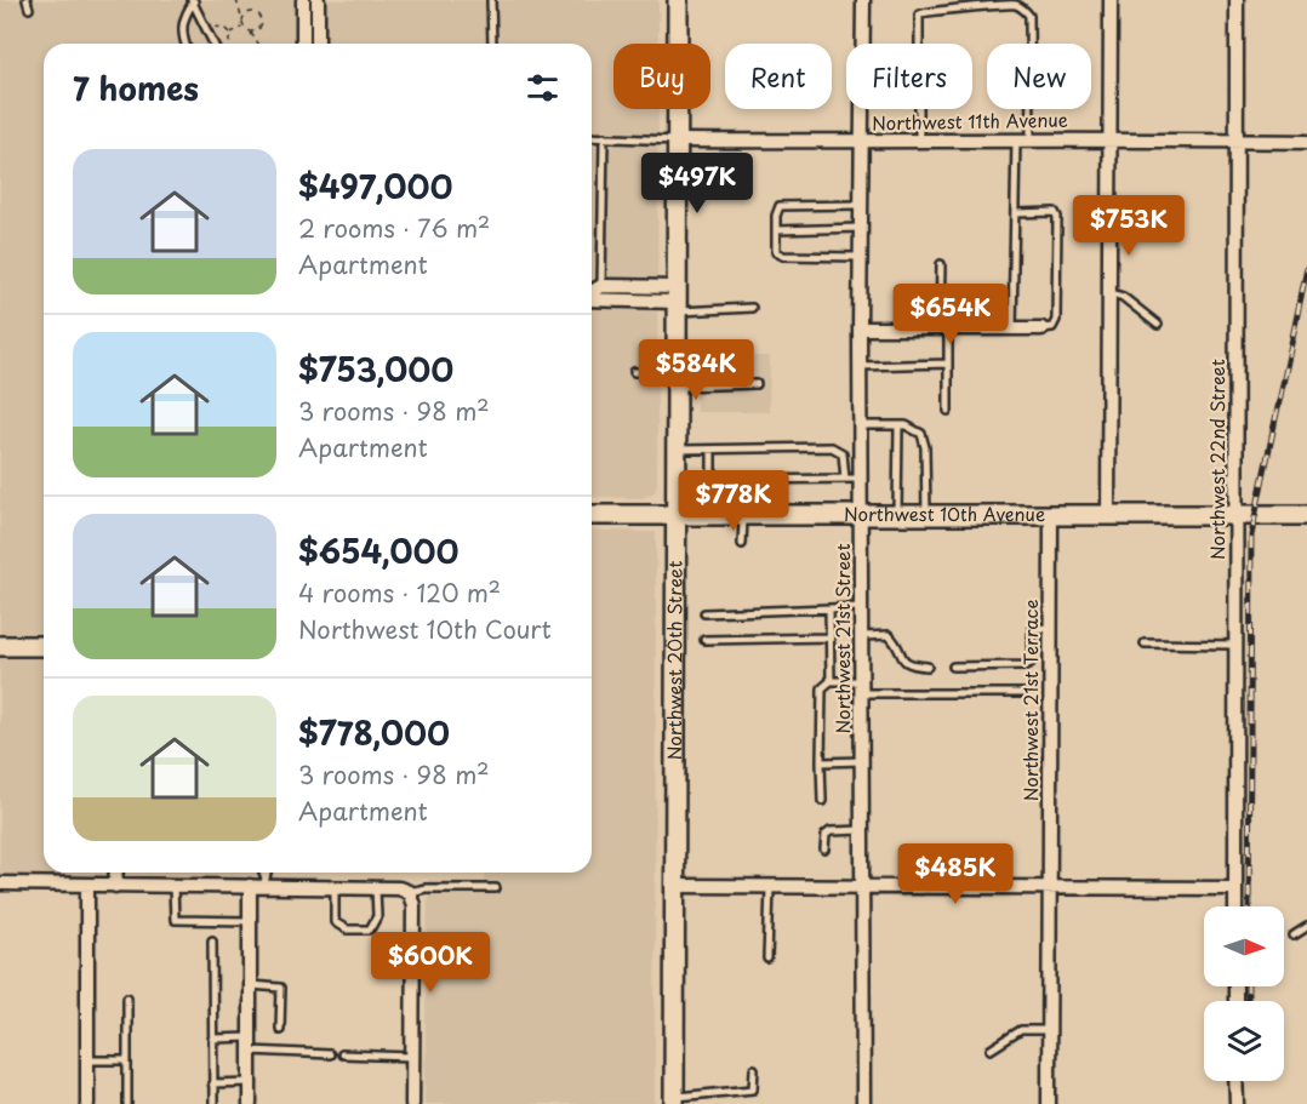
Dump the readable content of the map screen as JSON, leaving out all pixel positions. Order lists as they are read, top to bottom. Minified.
{"streets":{"main road":["Northwest 10th Avenue","Northwest 20th Street"],"street":["Northwest 11th Avenue","Northwest 22nd Street","Northwest 21st Street","Northwest 21st Terrace"]},"crossings":[["Northwest 11th Avenue","Northwest 22nd Street"],["Northwest 11th Avenue","Northwest 21st Street"],["Northwest 11th Avenue","Northwest 20th Street"],["Northwest 22nd Street","Northwest 10th Avenue"],["Northwest 10th Avenue","Northwest 21st Street"],["Northwest 10th Avenue","Northwest 20th Street"],["Northwest 10th Avenue","Northwest 21st Terrace"]],"north":"right","page":{"chip":["Buy","Rent","Filters","New"],"heading":"7 homes","list":[{"name":"$497,000","note":"2 rooms · 76 m² · Apartment"},{"name":"$753,000","note":"3 rooms · 98 m² · Apartment"},{"name":"$654,000","note":"4 rooms · 120 m² · Northwest 10th Court"},{"name":"$778,000","note":"3 rooms · 98 m² · Apartment"}],"price":["$497K","$753K","$654K","$584K","$778K","$485K","$600K"]}}
